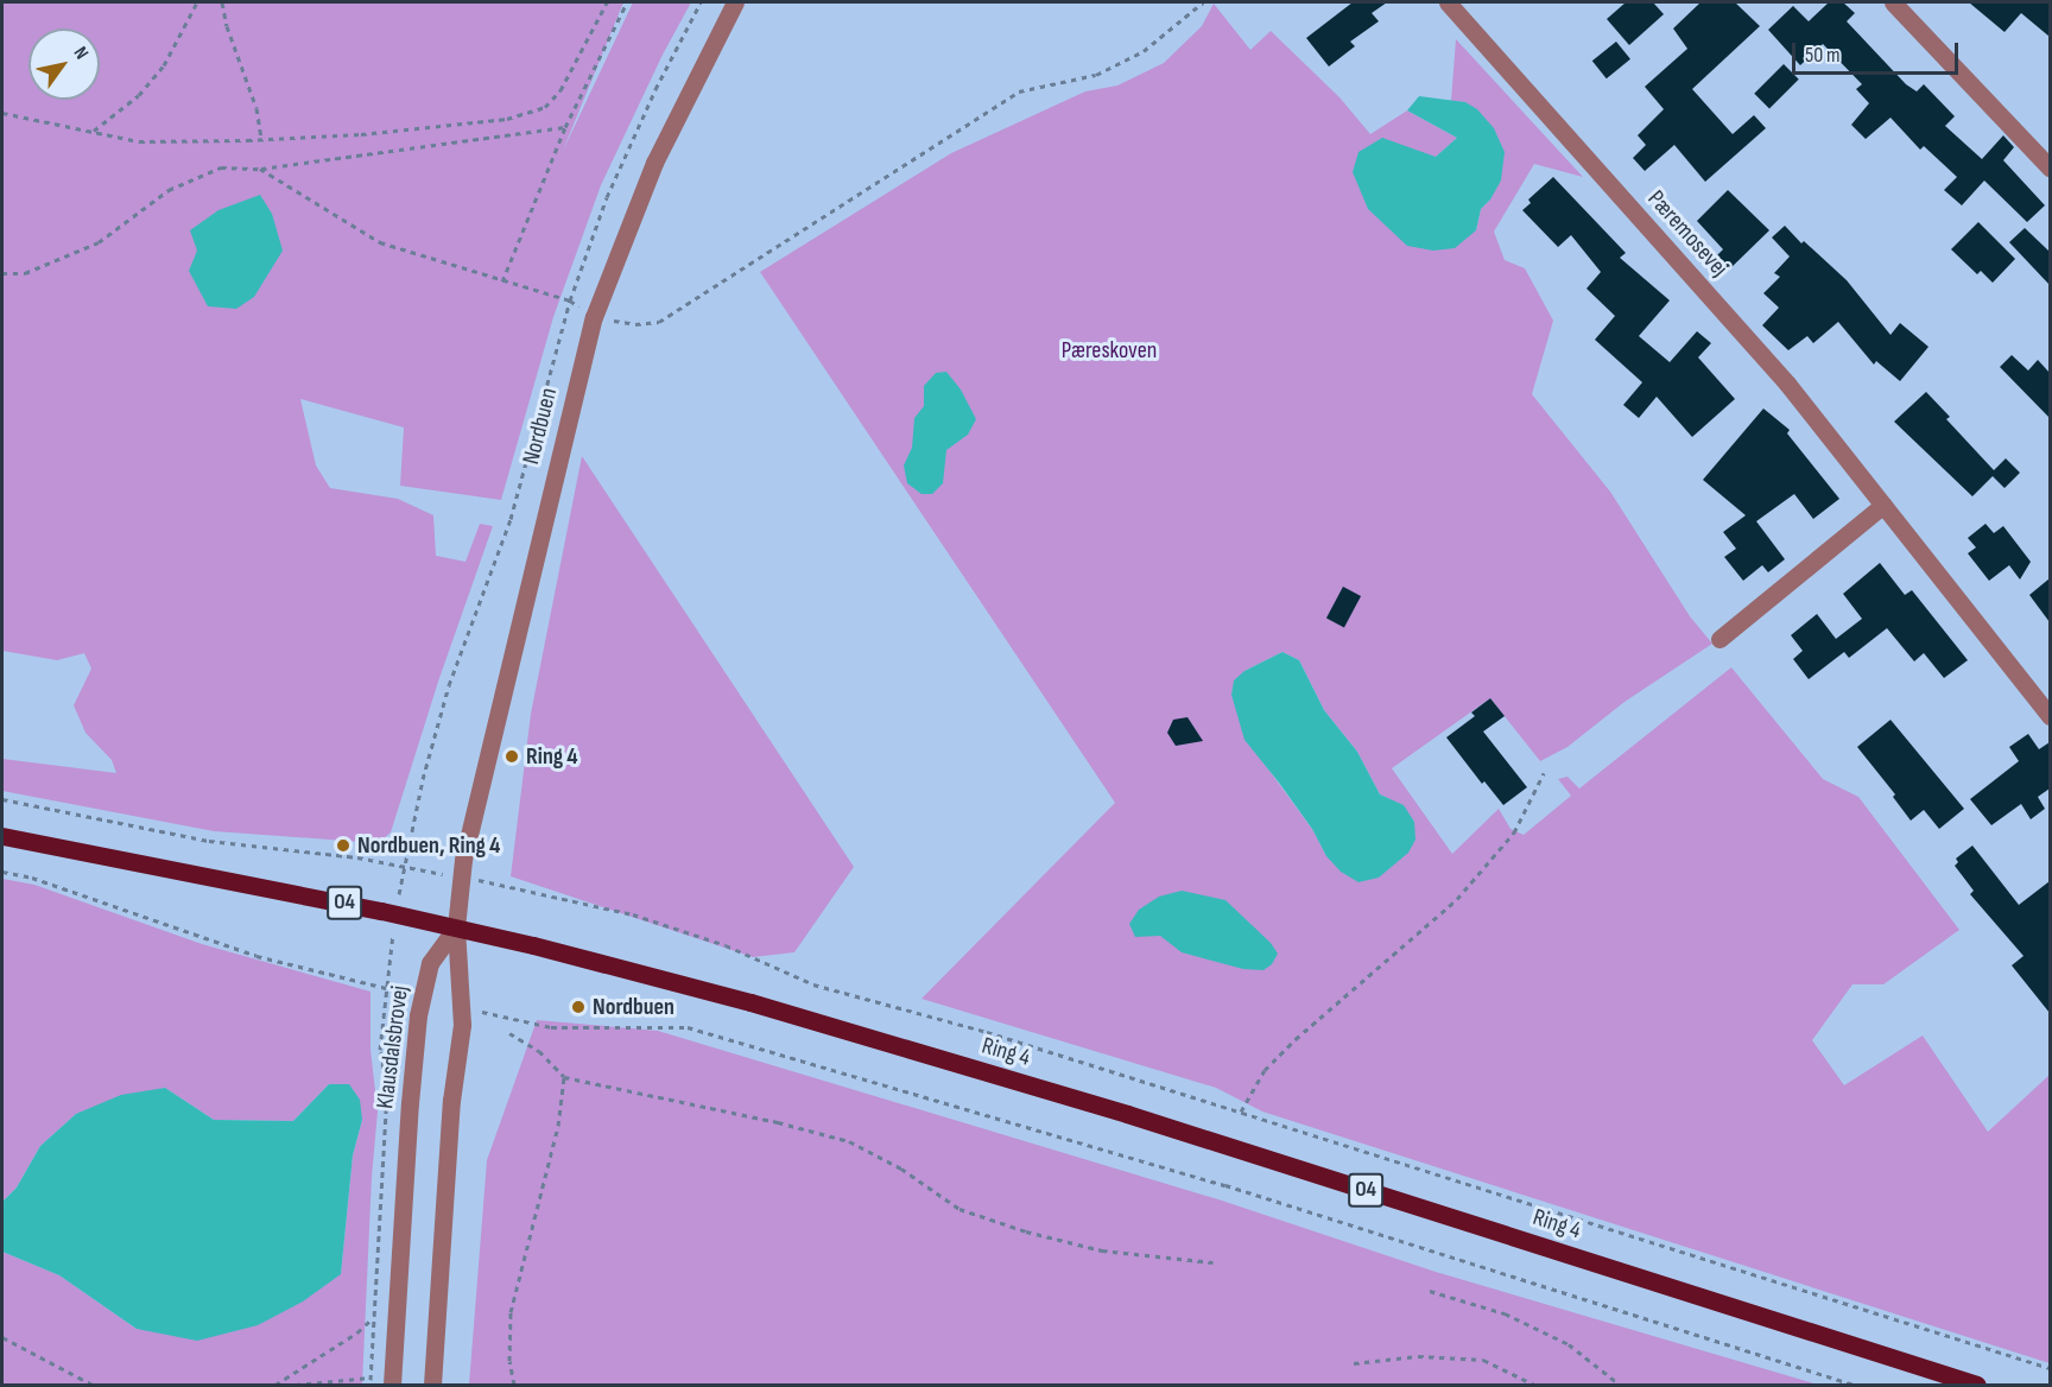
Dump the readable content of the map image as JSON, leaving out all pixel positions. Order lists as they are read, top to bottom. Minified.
{"streets":{"main road":["O4","Ring 4"],"street":["Pæremosevej","Nordbuen","Klausdalsbrovej"]},"crossings":[["Nordbuen","Klausdalsbrovej"],["Nordbuen","Ring 4"],["Klausdalsbrovej","Ring 4"]],"parks":["Pæreskoven"],"places":["Ring 4","Nordbuen, Ring 4","Nordbuen"],"scale_bar":"50 m","north":"top right"}
